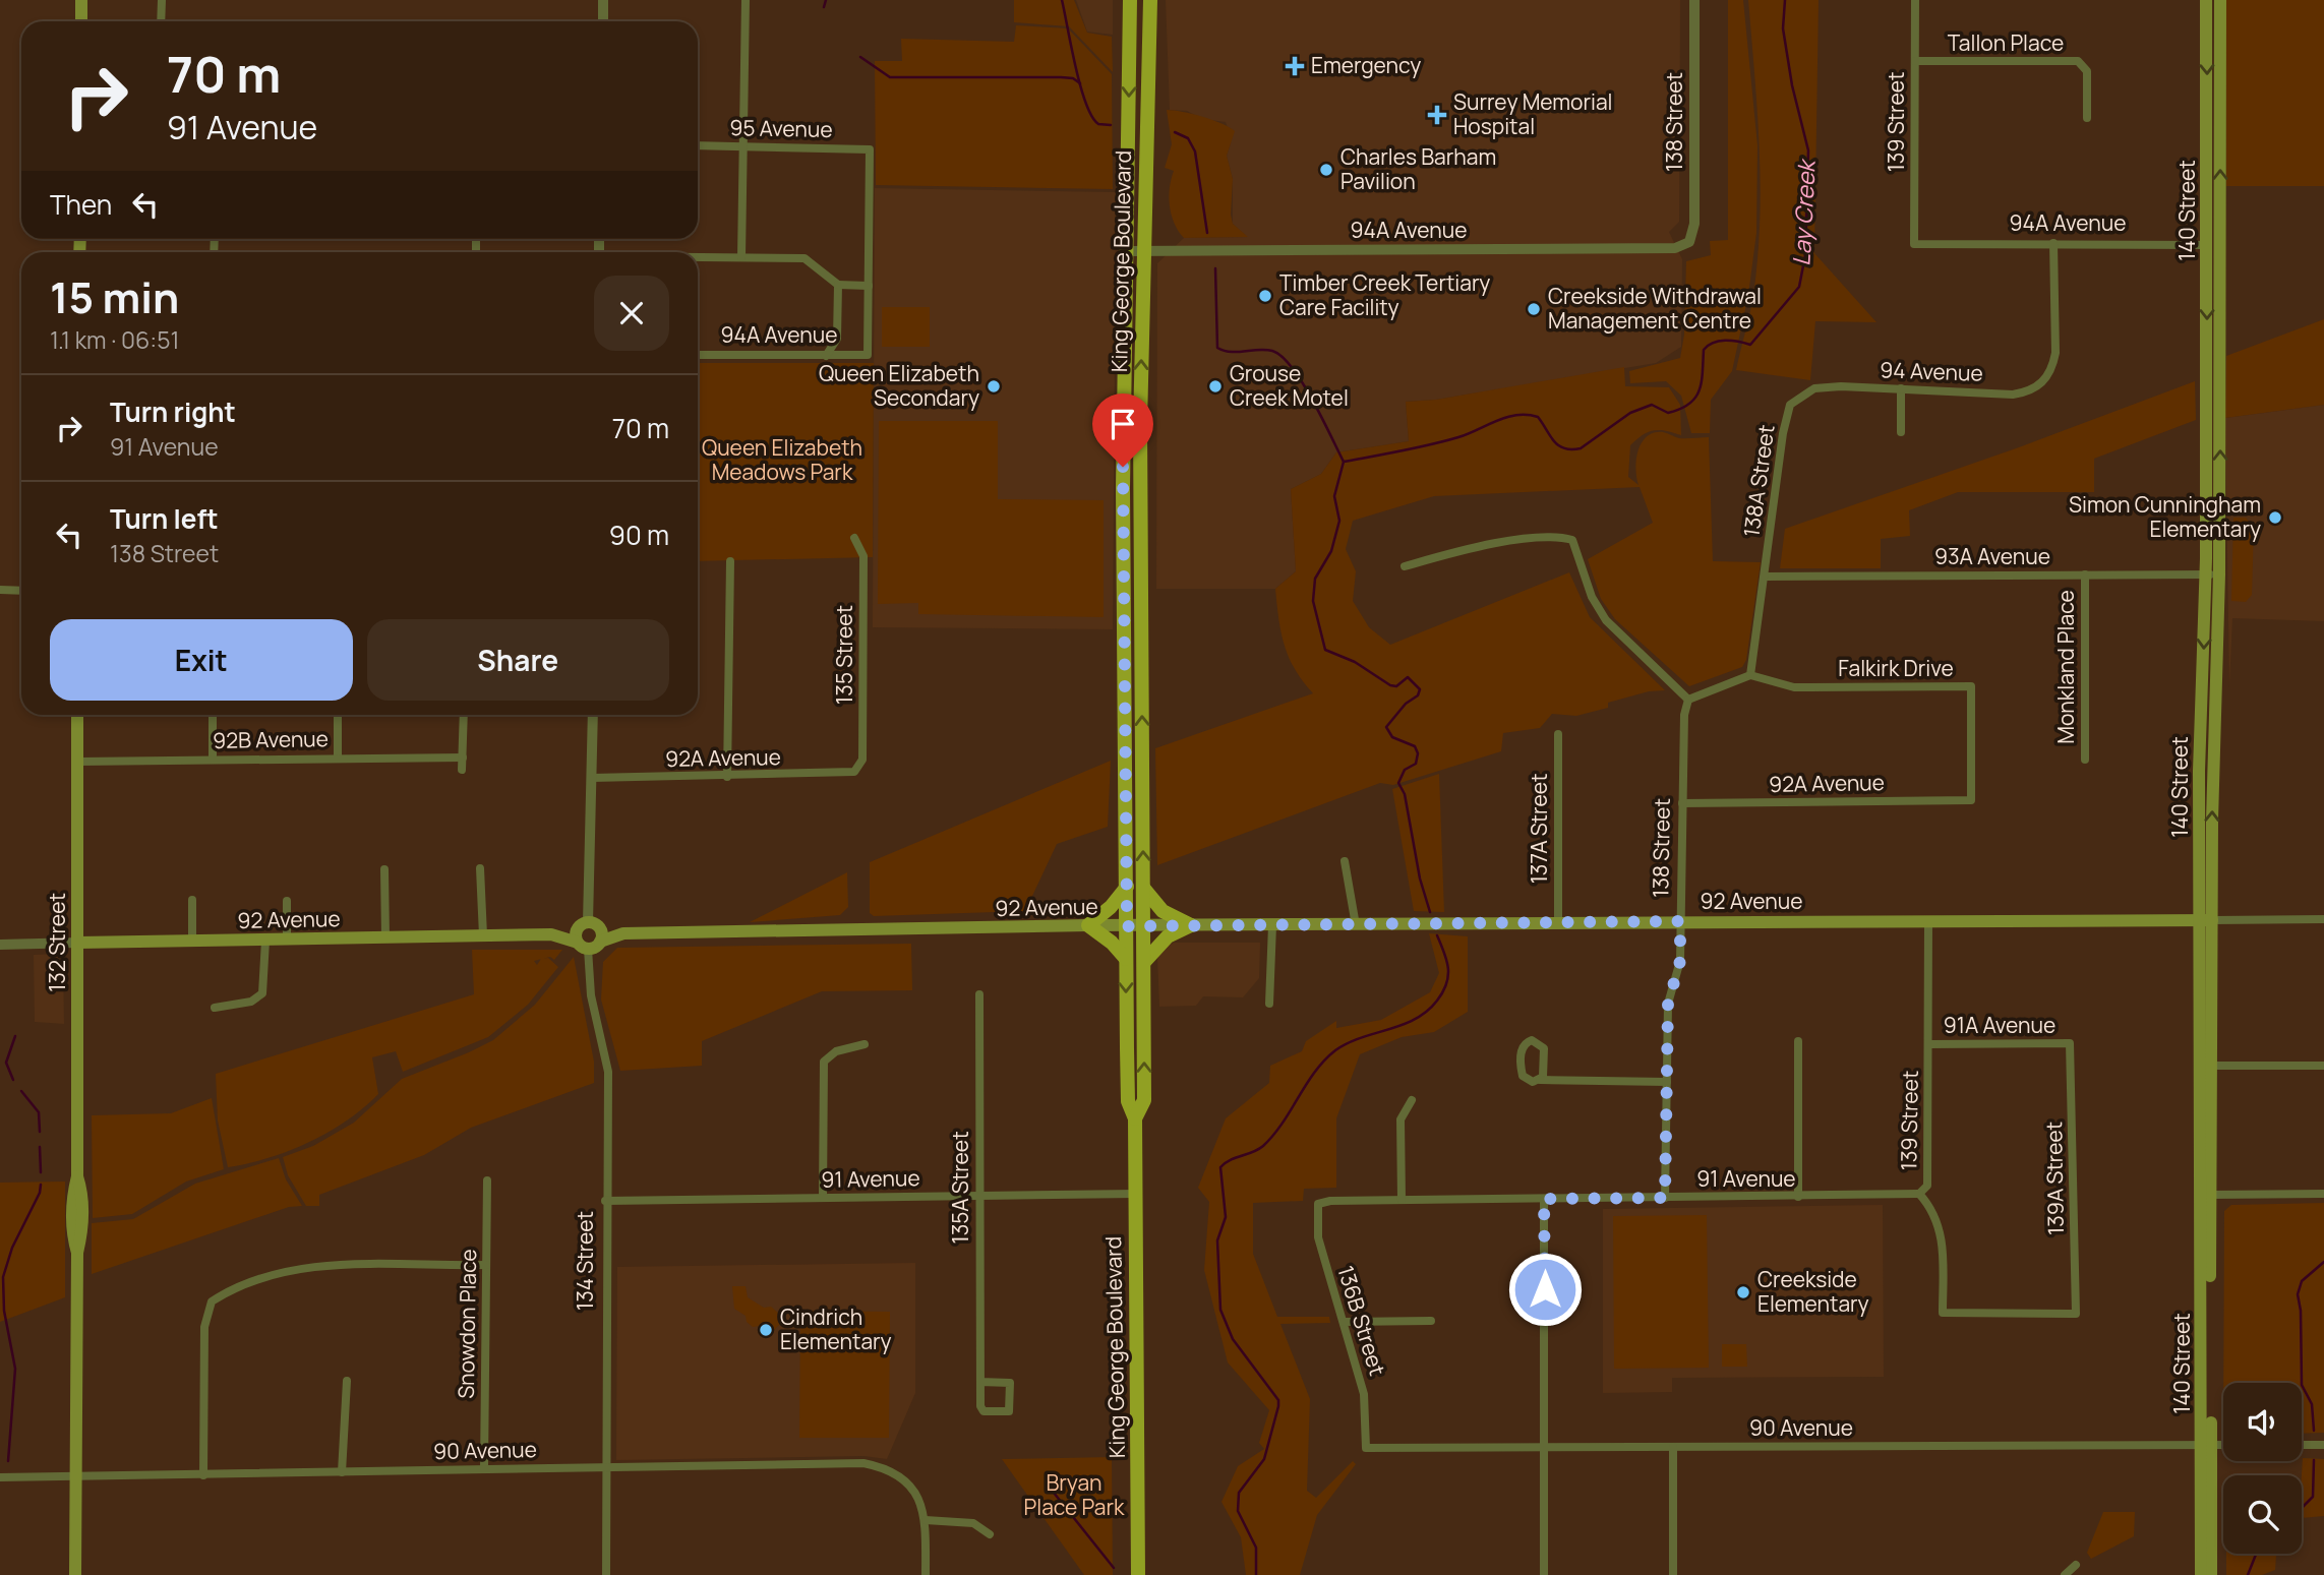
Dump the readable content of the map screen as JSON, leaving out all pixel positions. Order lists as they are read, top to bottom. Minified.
{"streets":{"main road":["140 Street","King George Boulevard","92 Avenue","132 Street"],"street":["Tallon Place","138 Street","139 Street","95 Avenue","94A Avenue","94 Avenue","138A Street","93A Avenue","135 Street","Monkland Place","Falkirk Drive","92B Avenue","92A Avenue","137A Street","91A Avenue","139A Street","91 Avenue","135A Street","134 Street","136B Street","Snowdon Place","90 Avenue"]},"crossings":[["Tallon Place","139 Street"],["138 Street","94A Avenue"],["138 Street","92A Avenue"],["138 Street","92 Avenue"],["138 Street","91 Avenue"],["139 Street","94A Avenue"],["139 Street","92 Avenue"],["139 Street","91A Avenue"],["139 Street","139A Street"],["139 Street","91 Avenue"],["95 Avenue","94A Avenue"],["140 Street","94A Avenue"],["140 Street","93A Avenue"],["140 Street","92 Avenue"],["140 Street","90 Avenue"],["94A Avenue","King George Boulevard"],["94A Avenue","94 Avenue"],["King George Boulevard","92 Avenue"],["King George Boulevard","91 Avenue"],["94 Avenue","138A Street"],["138A Street","93A Avenue"],["138A Street","Falkirk Drive"],["93A Avenue","Monkland Place"],["135 Street","92A Avenue"],["Falkirk Drive","92A Avenue"],["92B Avenue","132 Street"],["137A Street","92 Avenue"],["92 Avenue","132 Street"],["92 Avenue","134 Street"],["132 Street","90 Avenue"],["91A Avenue","139A Street"],["91 Avenue","135A Street"],["91 Avenue","134 Street"],["91 Avenue","136B Street"],["134 Street","90 Avenue"],["136B Street","90 Avenue"],["Snowdon Place","90 Avenue"]],"water":["Lay Creek"],"parks":["Queen Elizabeth Meadows Park","Bryan Place Park"],"places":{"health":["Emergency","Surrey Memorial Hospital"],"other":["Charles Barham Pavilion","Timber Creek Tertiary Care Facility","Creekside Withdrawal Management Centre","Queen Elizabeth Secondary","Grouse Creek Motel","Simon Cunningham Elementary","Creekside Elementary","Cindrich Elementary"]},"page":{"turn":["70 m","91 Avenue"],"then":"Then","heading":["15 min","1.1 km · 06:51"],"list":[{"name":"Turn right","note":"91 Avenue","value":"70 m"},{"name":"Turn left","note":"138 Street","value":"90 m"}],"buttons":["Exit","Share"]}}
